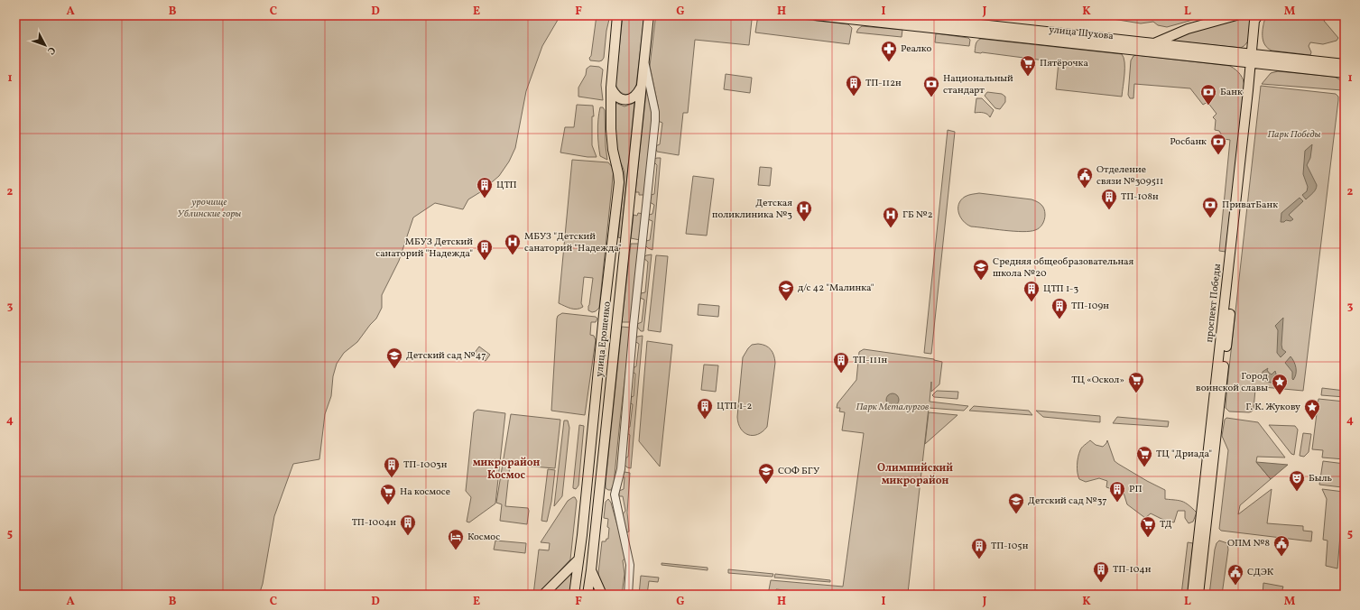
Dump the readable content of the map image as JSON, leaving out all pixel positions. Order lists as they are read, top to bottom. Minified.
{"streets":{"main road":["улица Шухова","проспект Победы","улица Ерошенко"]},"crossings":[["улица Шухова","проспект Победы"]],"districts":["микрорайон Космос","Олимпийский микрорайон"],"parks":["Парк Победы","урочище Ублинские горы","Парк Металургов"],"places":{"pharmacy":["Реалко"],"supermarket":["Пятёрочка","ТЦ «Оскол»","ТЦ \"Дриада\"","На космосе","ТД"],"building":["ТП-112н","ЦТП","ТП-108н","МБУЗ Детский санаторий \"Надежда\"","ЦТП 1-3","ТП-109н","ТП-111н","ЦТП 1-2","ТП-1003н","РП","ТП-1004н","ТП-105н","ТП-104н"],"bank":["Национальный стандарт","Банк","Росбанк","ПриватБанк"],"public building":["Отделение связи №309511","ОПМ №8","СДЭК"],"hospital":["Детская поликлиника №3","ГБ №2","МБУЗ \"Детский санаторий \"Надежда\""],"school or university":["Средняя общеобразовательная школа №20","д/с 42 \"Малинка\"","Детский сад №47","СОФ БГУ","Детский сад №37"],"place":["Город воинской славы","Г. К. Жукову"],"theatre":["Быль"],"hotel":["Космос"]},"north":"bottom right","grid":{"columns":["A","B","C","D","E","F","G","H","I","J","K","L","M"],"rows":["1","2","3","4","5"]}}
